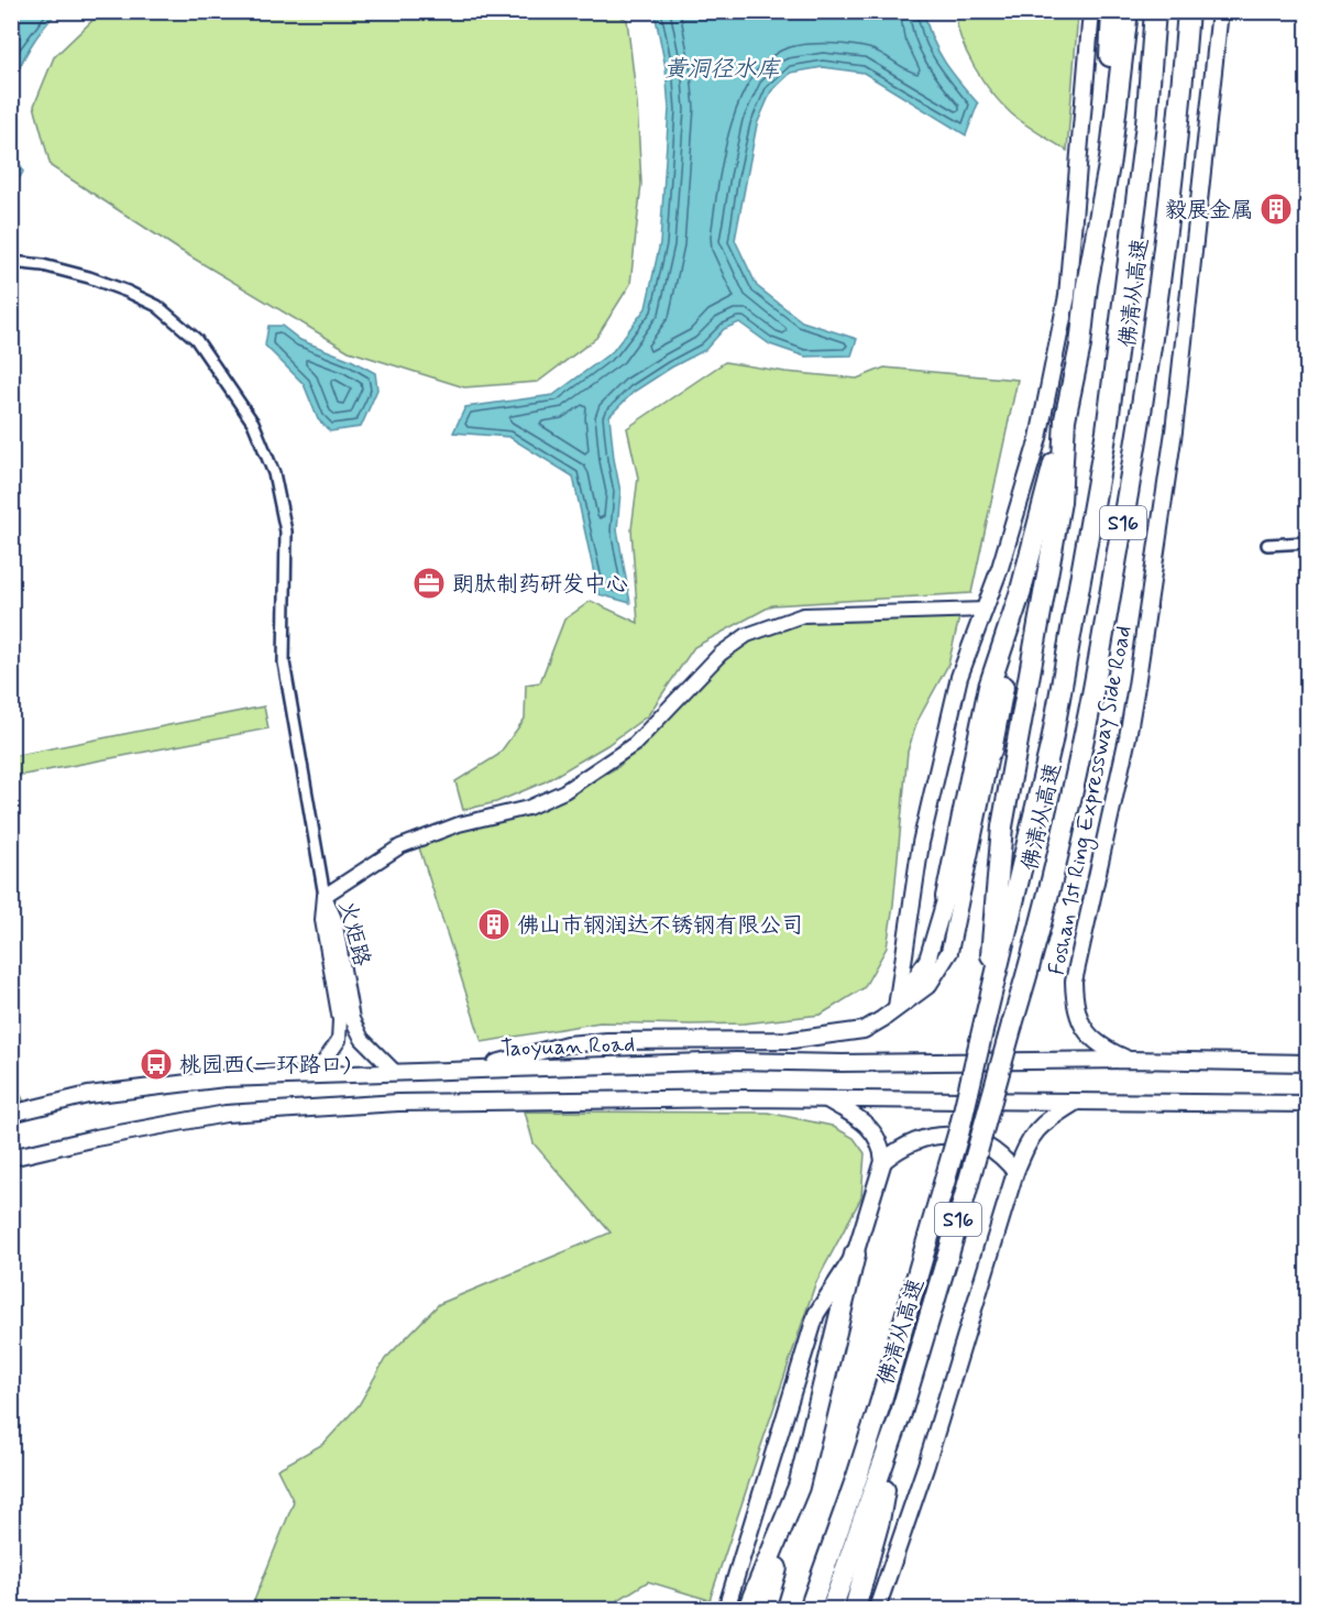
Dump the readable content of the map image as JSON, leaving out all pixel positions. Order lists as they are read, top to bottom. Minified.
{"streets":{"highway":["佛清从高速","S16"],"main road":["Foshan 1st Ring Expressway Side Road","Taoyuan Road"],"street":["火炬路"]},"crossings":[["Foshan 1st Ring Expressway Side Road","Taoyuan Road"],["火炬路","Taoyuan Road"]],"water":["黄洞径水库"],"places":{"building":["毅展金属","佛山市钢润达不锈钢有限公司"],"office":["朗肽制药研发中心"],"bus stop":["桃园西(一环路口)"]}}
